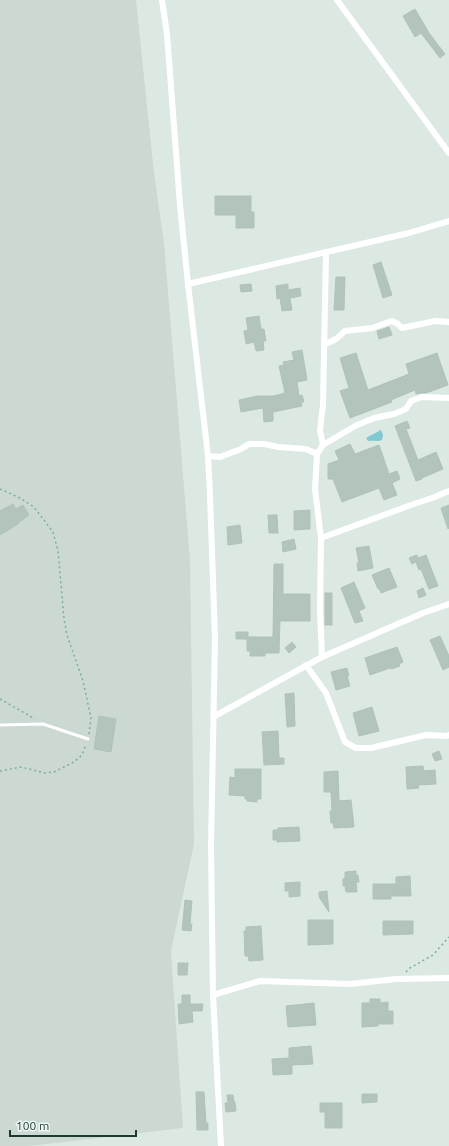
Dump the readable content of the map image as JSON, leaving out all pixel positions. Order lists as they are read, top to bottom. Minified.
{"scale_bar":"100 m"}
